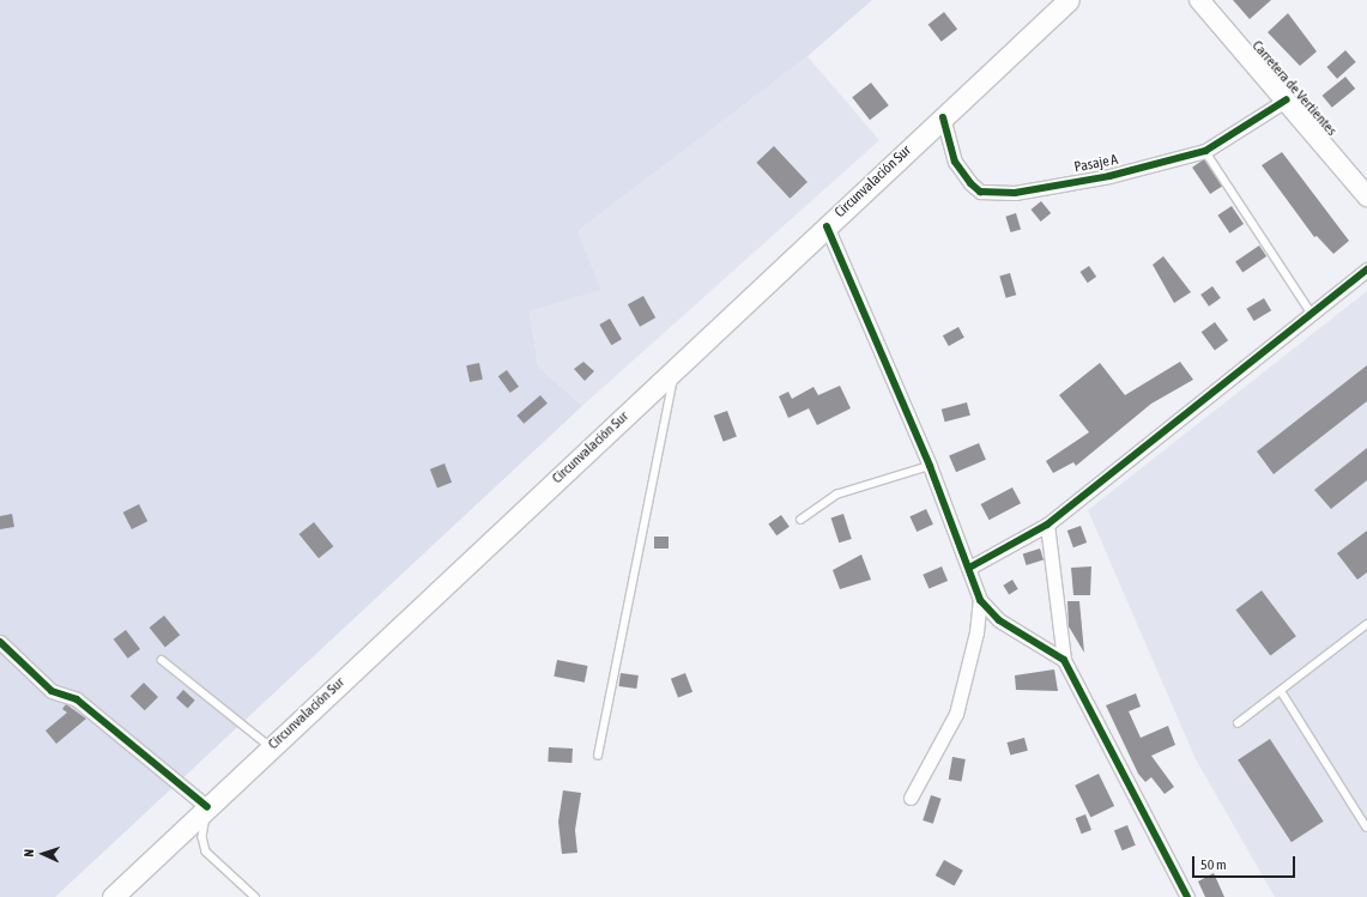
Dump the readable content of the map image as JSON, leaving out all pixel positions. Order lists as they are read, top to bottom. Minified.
{"streets":{"main road":["Carretera de Vertientes","Circunvalación Sur"],"street":["Pasaje A"]},"crossings":[["Carretera de Vertientes","Pasaje A"],["Pasaje A","Circunvalación Sur"]],"scale_bar":"50 m","north":"left"}
